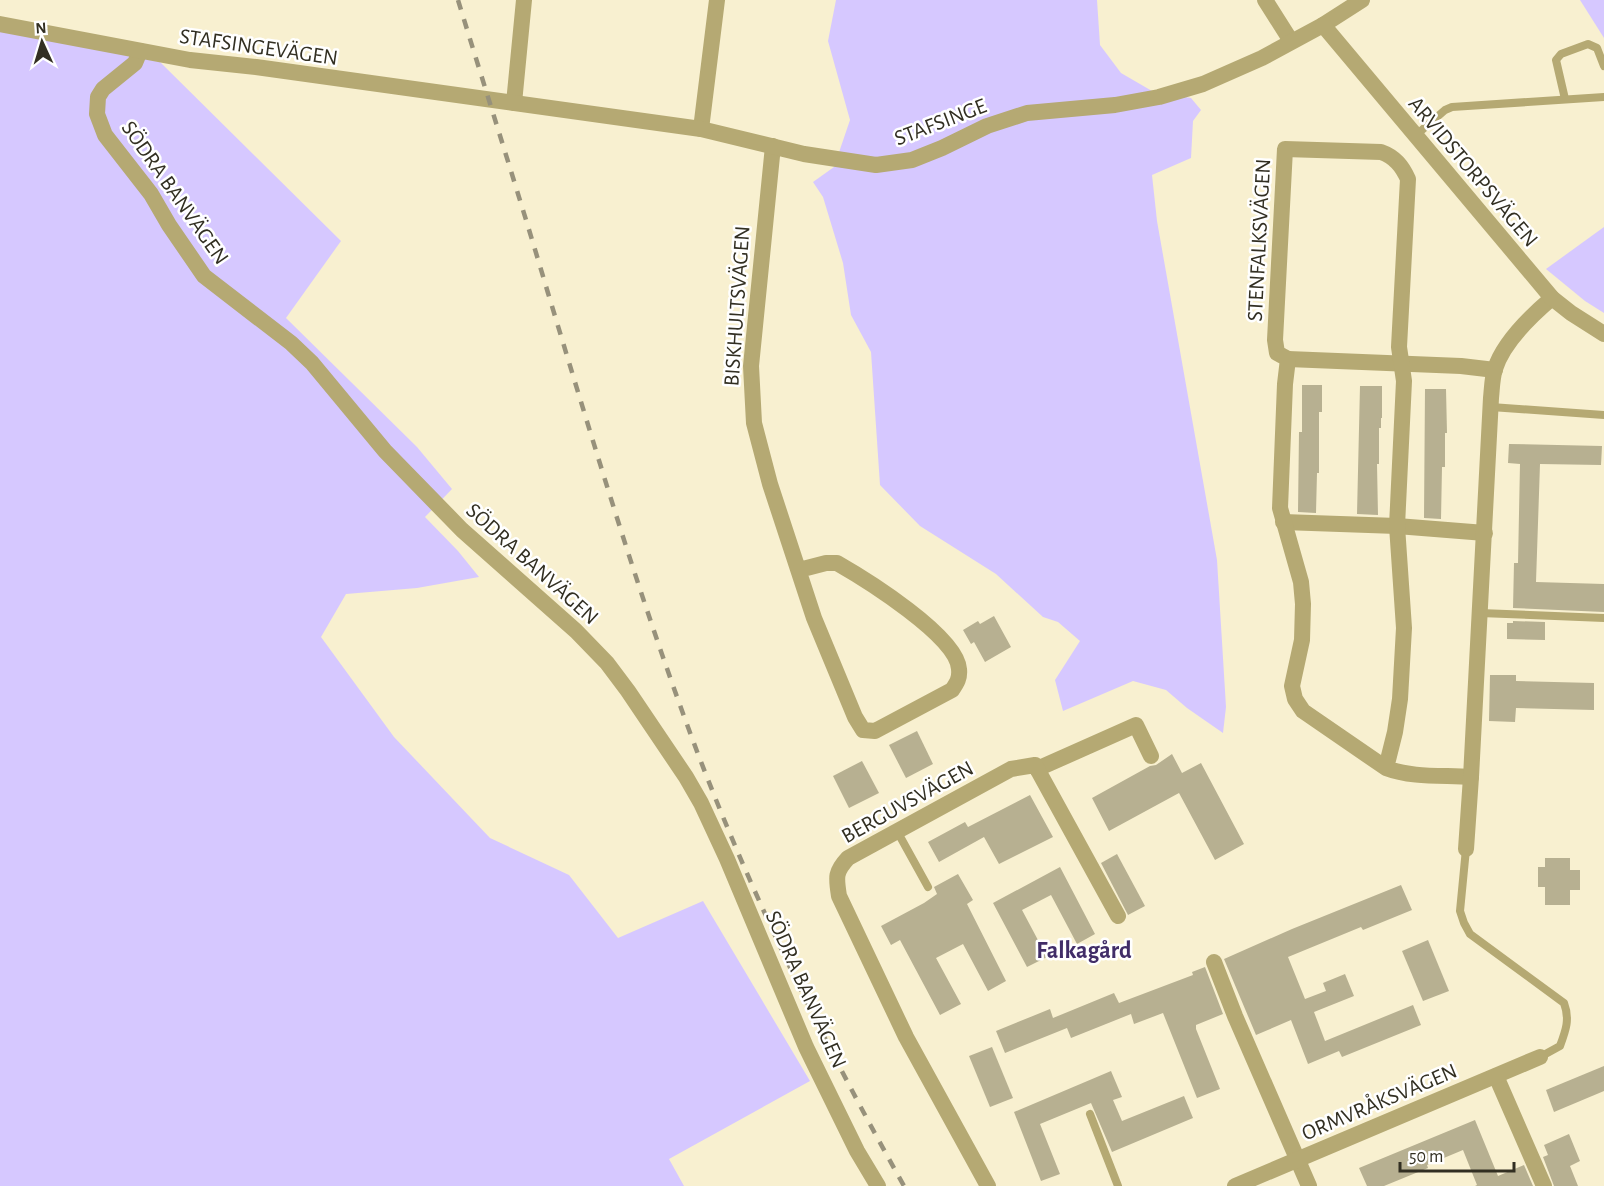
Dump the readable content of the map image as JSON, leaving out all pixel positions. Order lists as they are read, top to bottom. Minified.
{"streets":{"street":["STAFSINGEVÄGEN","STAFSINGE","ARVIDSTORPSVÄGEN","SÖDRA BANVÄGEN","STENFALKSVÄGEN","BISKHULTSVÄGEN","BERGUVSVÄGEN","ORMVRÅKSVÄGEN"]},"crossings":[["STAFSINGEVÄGEN","STAFSINGE"],["STAFSINGEVÄGEN","SÖDRA BANVÄGEN"],["STAFSINGE","ARVIDSTORPSVÄGEN"],["STAFSINGE","BISKHULTSVÄGEN"]],"districts":["Falkagård"],"scale_bar":"50 m","north":"top"}
